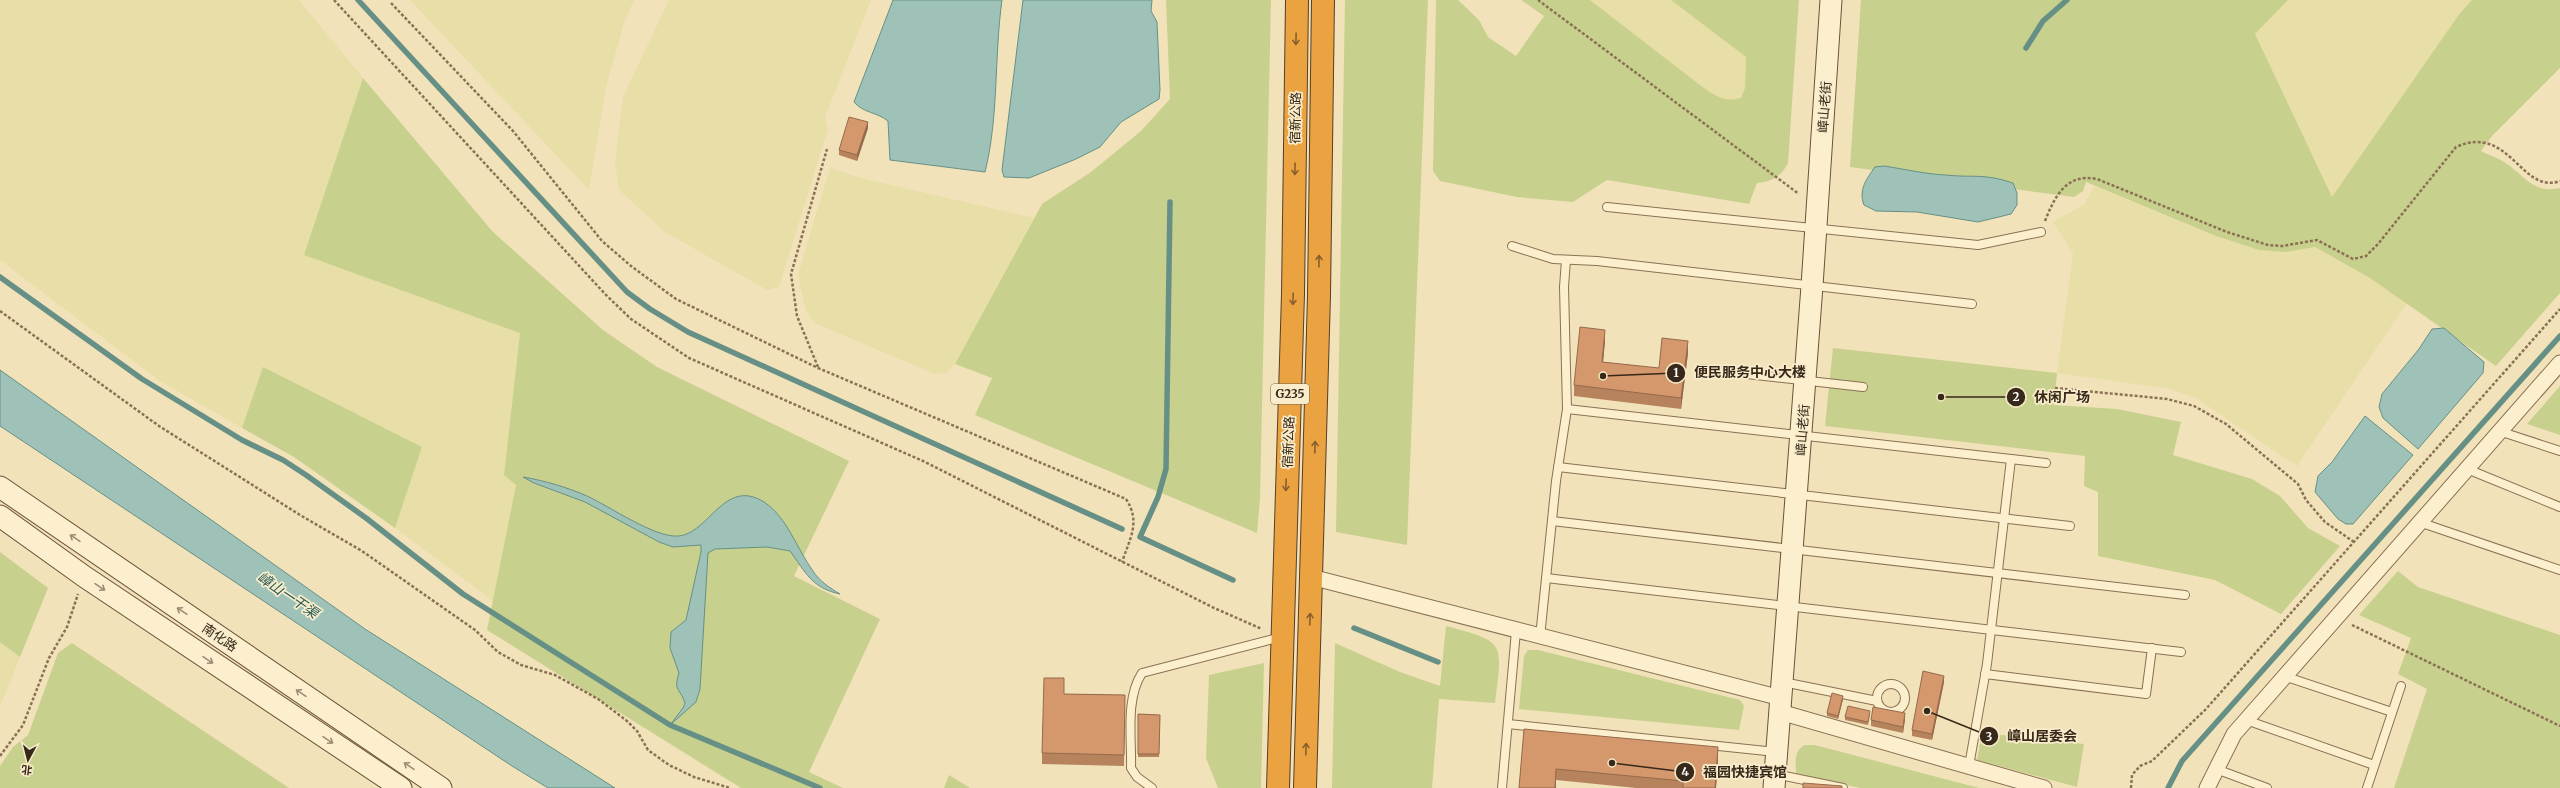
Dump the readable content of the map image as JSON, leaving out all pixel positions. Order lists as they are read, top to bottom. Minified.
{"streets":{"highway":["宿新公路","G235"],"main road":["嶂山老街","南化路"]},"water":["嶂山一干渠"],"places":["便民服务中心大楼","休闲广场","嶂山居委会","福园快捷宾馆"],"north":"bottom"}
